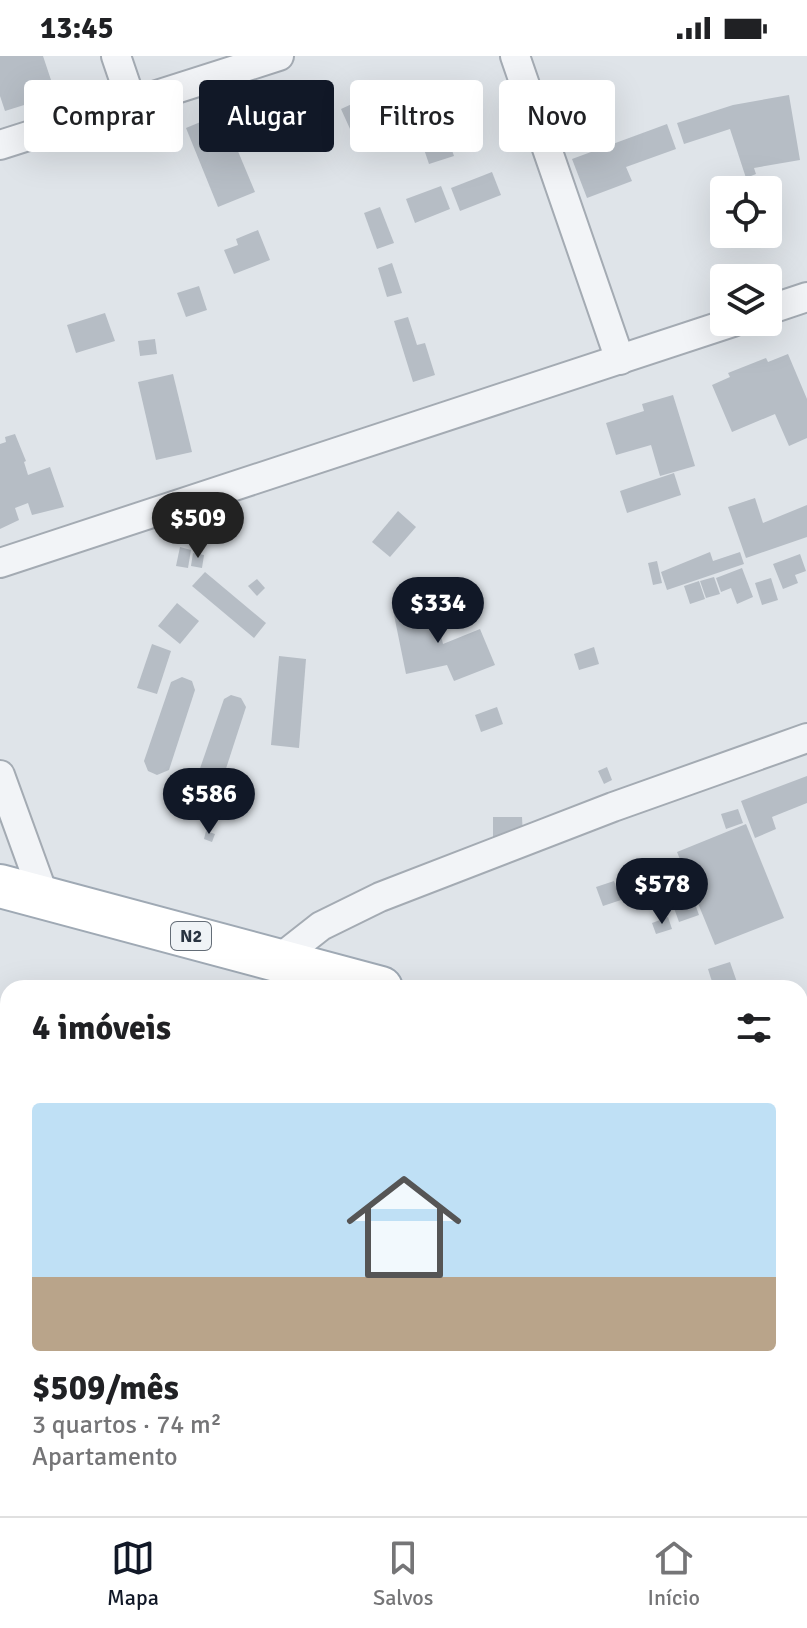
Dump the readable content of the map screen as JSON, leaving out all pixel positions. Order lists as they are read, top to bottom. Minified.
{"streets":{"main road":["N2"]},"page":{"status":"13:45","chip":["Comprar","Alugar","Filtros","Novo"],"price":["$509","$334","$586","$578"],"heading":"4 imóveis","list":[{"name":"$509/mês","note":"3 quartos · 74 m² · Apartamento"}],"tabs":["Mapa","Salvos","Início"]}}
